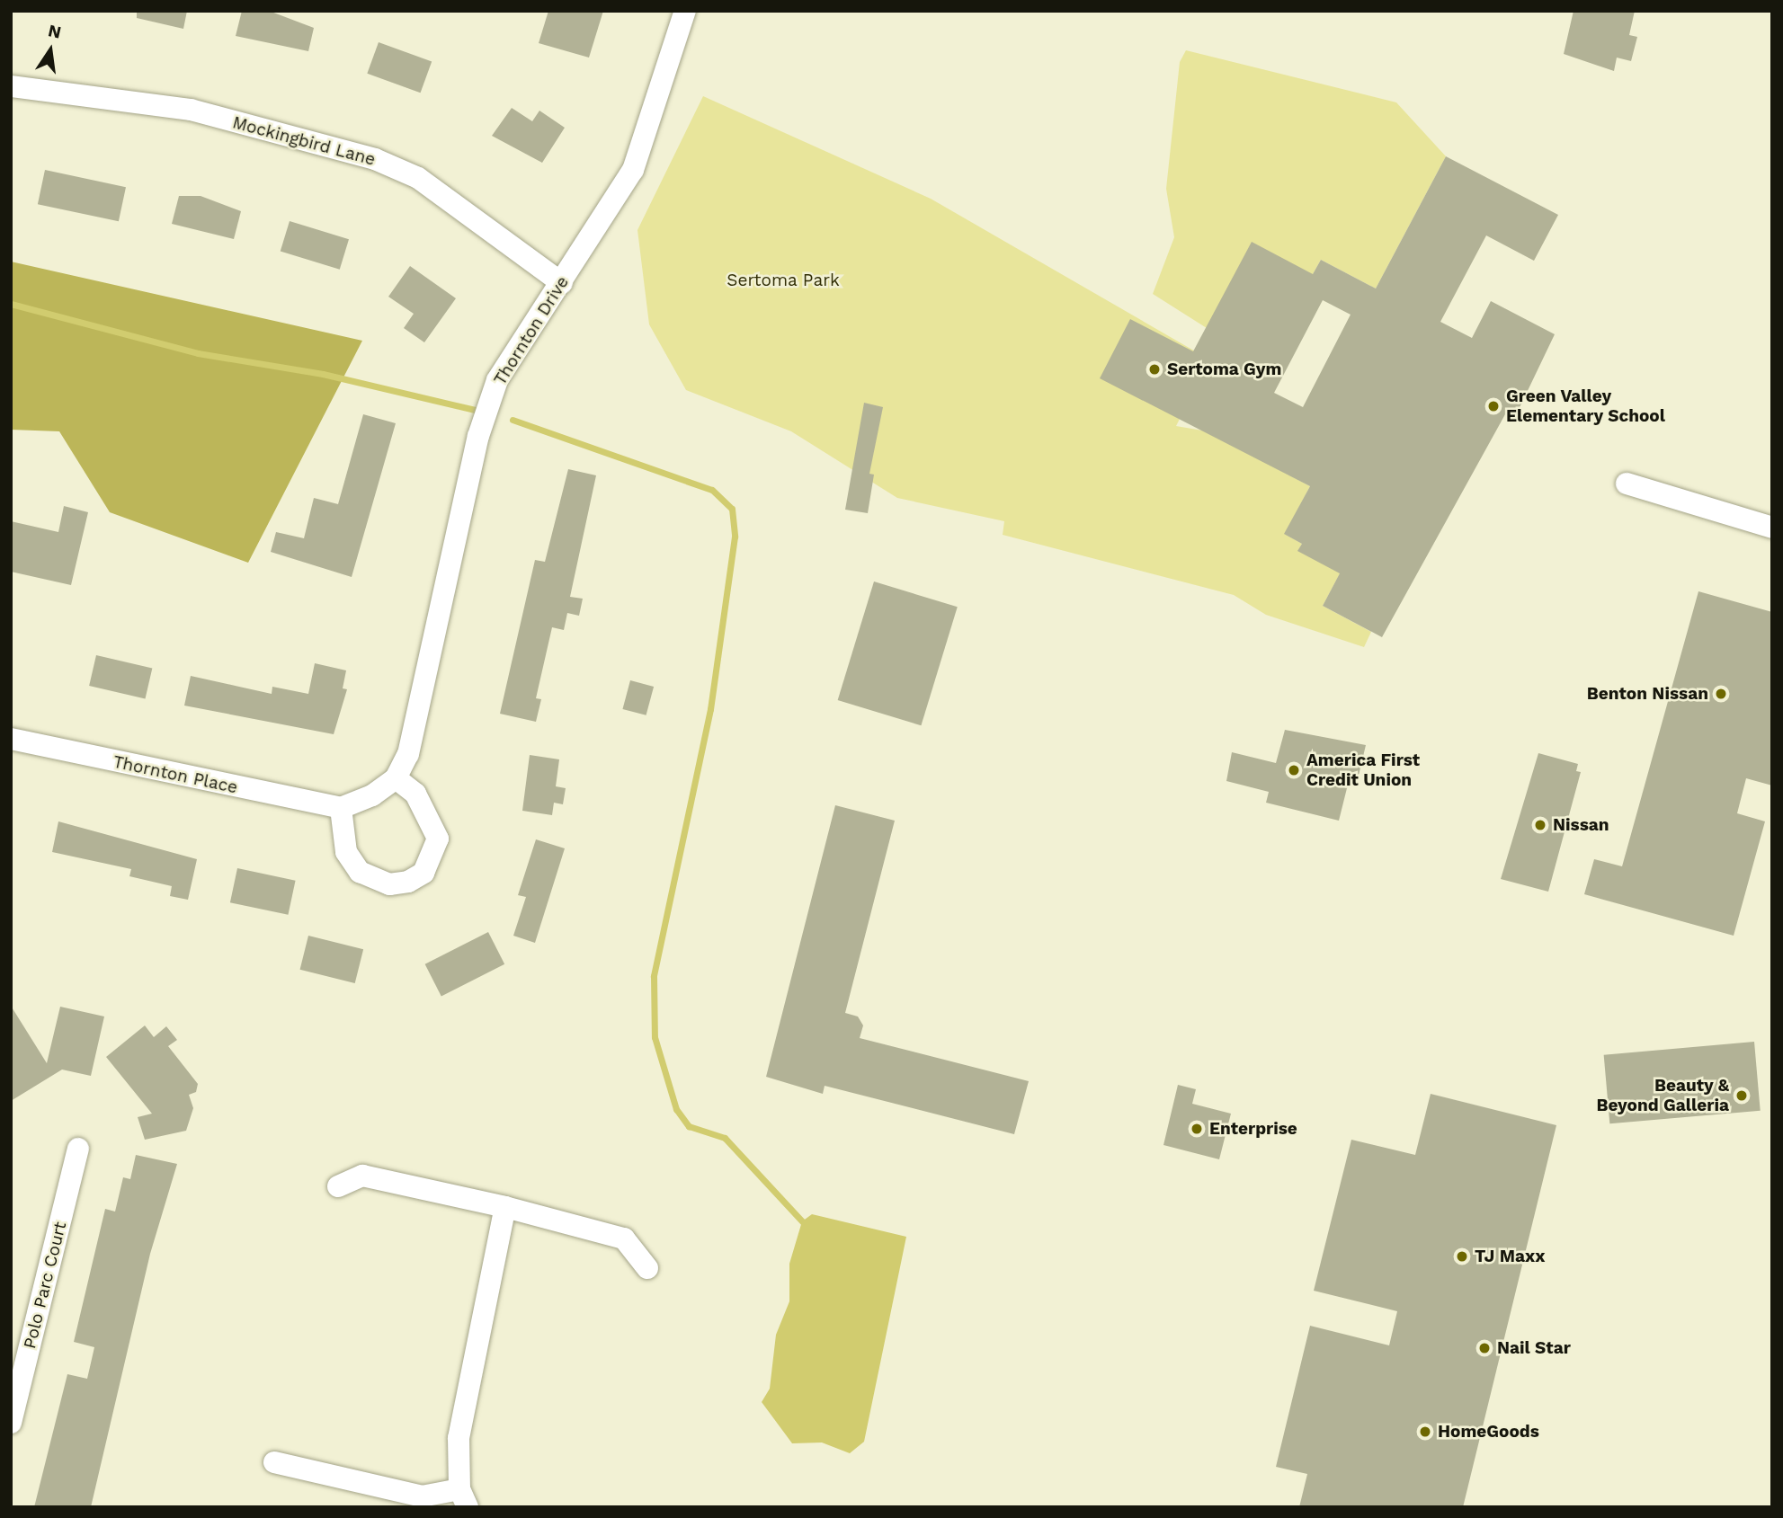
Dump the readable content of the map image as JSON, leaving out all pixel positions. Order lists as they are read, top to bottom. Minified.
{"streets":{"street":["Mockingbird Lane","Thornton Drive","Thornton Place","Polo Parc Court"]},"crossings":[["Mockingbird Lane","Thornton Drive"],["Thornton Drive","Thornton Place"]],"parks":["Sertoma Park"],"places":["Sertoma Gym","Green Valley Elementary School","Benton Nissan","America First Credit Union","Nissan","Beauty & Beyond Galleria","Enterprise","TJ Maxx","Nail Star","HomeGoods"],"north":"top"}
